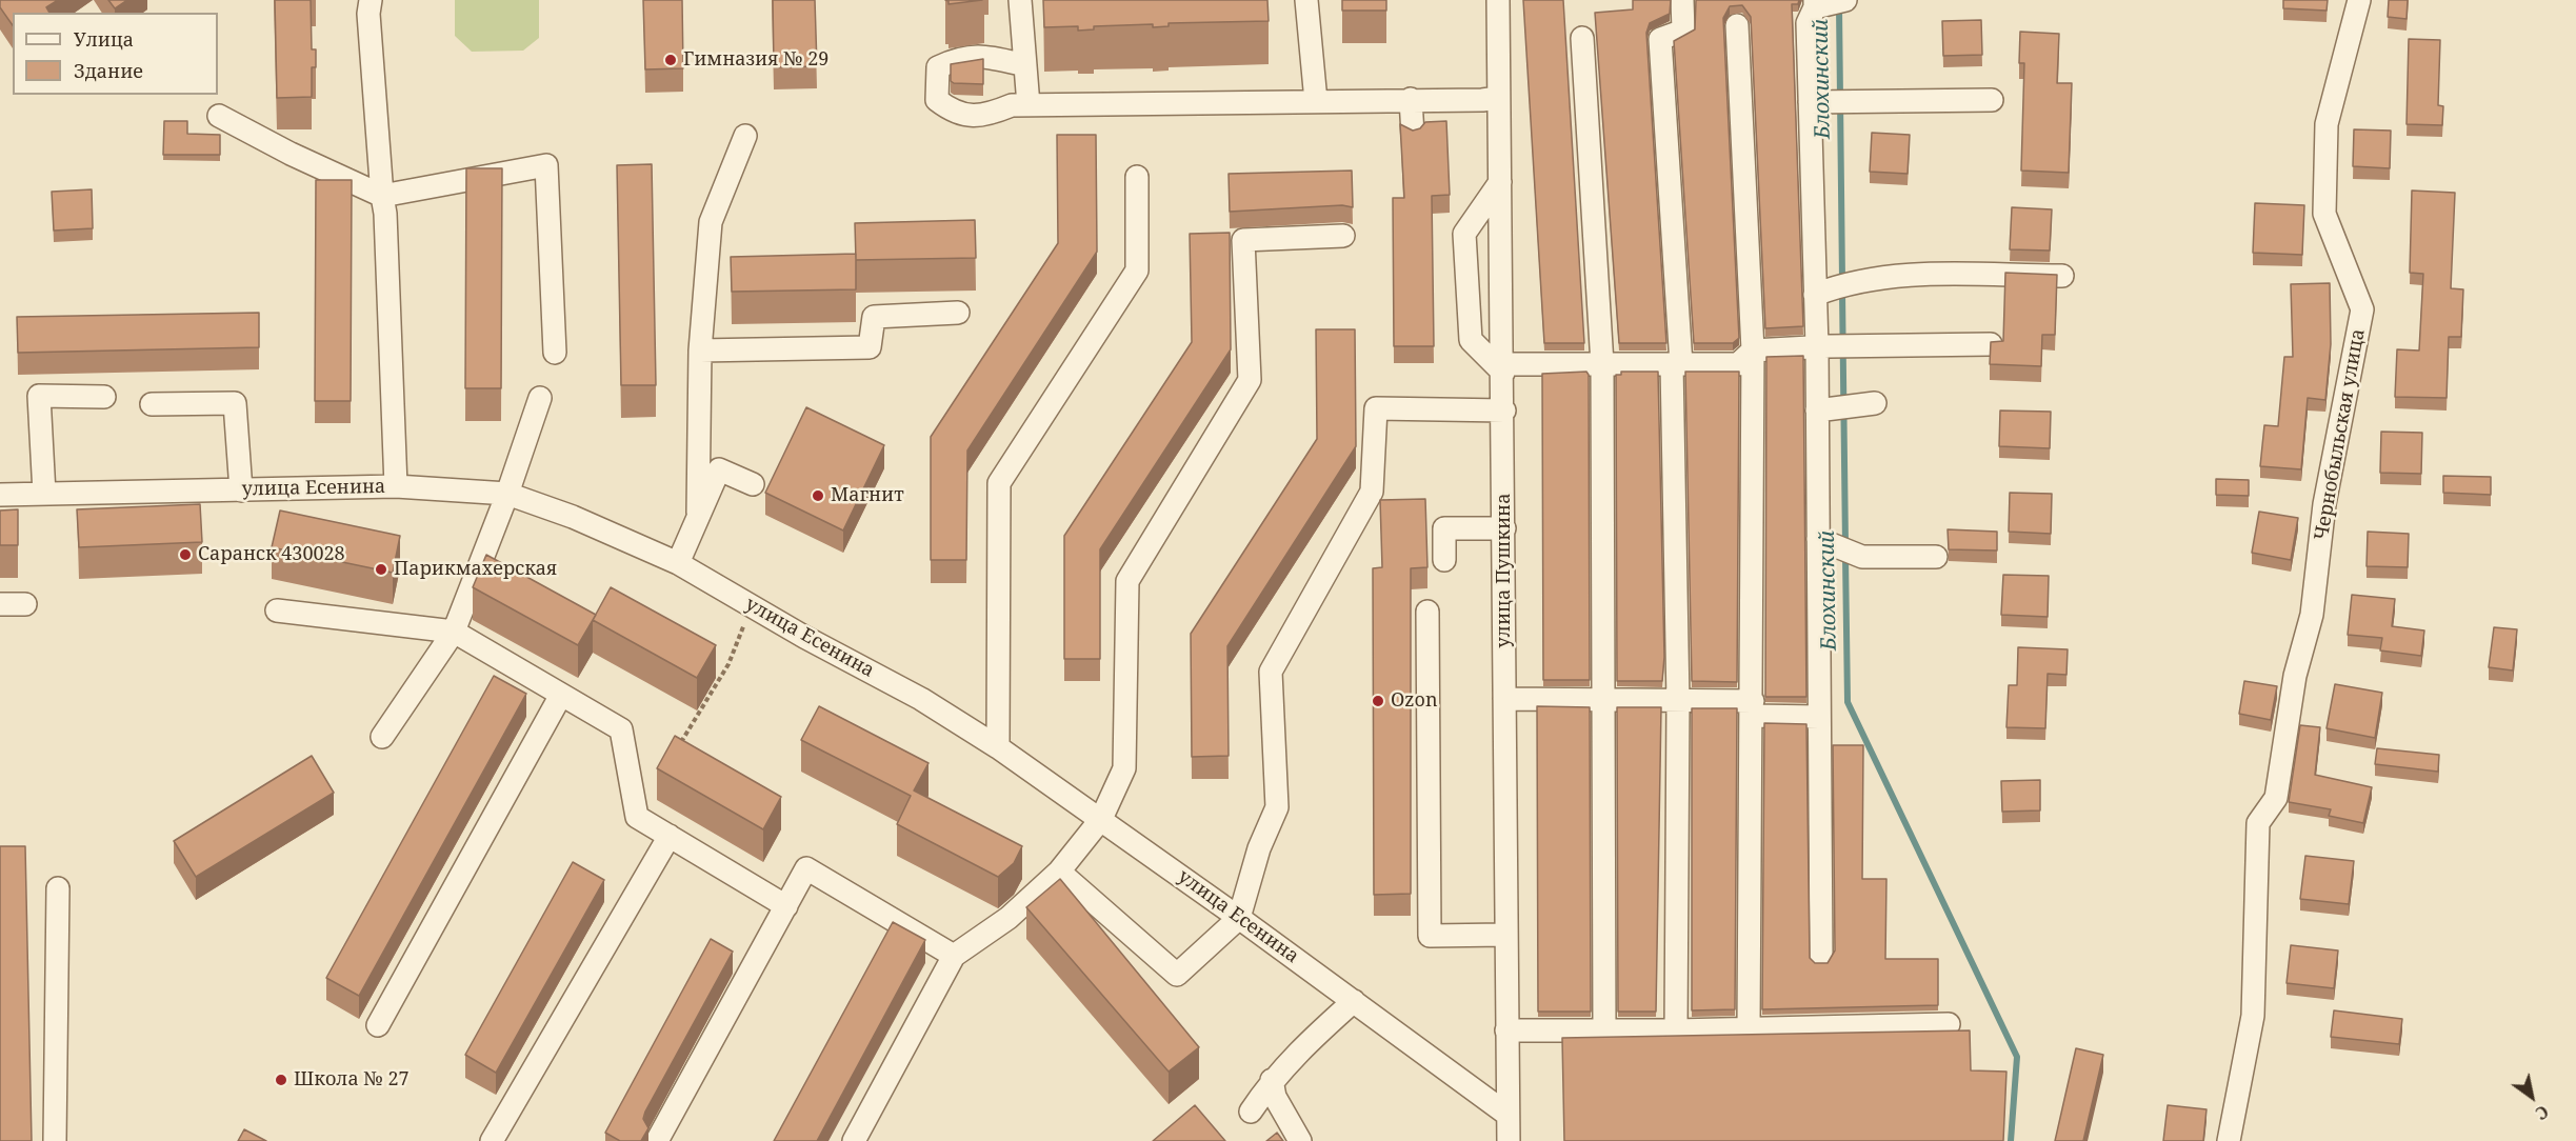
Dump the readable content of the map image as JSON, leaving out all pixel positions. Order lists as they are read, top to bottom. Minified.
{"streets":{"street":["Чернобыльская улица","улица Есенина","улица Пушкина"]},"crossings":[["улица Есенина","улица Пушкина"]],"water":["Блохинский"],"places":["Гимназия № 29","Магнит","Саранск 430028","Парикмахерская","Ozon","Школа № 27"],"legend":["Улица","Здание"],"north":"bottom right"}
